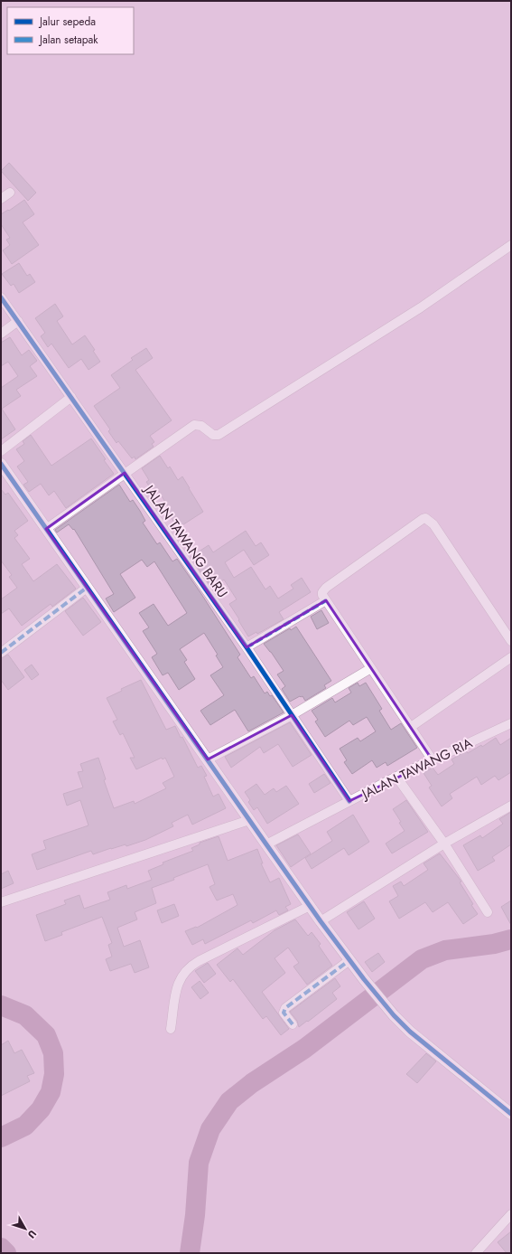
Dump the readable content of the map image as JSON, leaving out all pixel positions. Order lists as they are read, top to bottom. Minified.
{"streets":{"street":["JALAN TAWANG BARU","JALAN TAWANG RIA"]},"crossings":[["JALAN TAWANG BARU","JALAN TAWANG RIA"]],"legend":["Jalur sepeda","Jalan setapak"],"north":"bottom right"}
